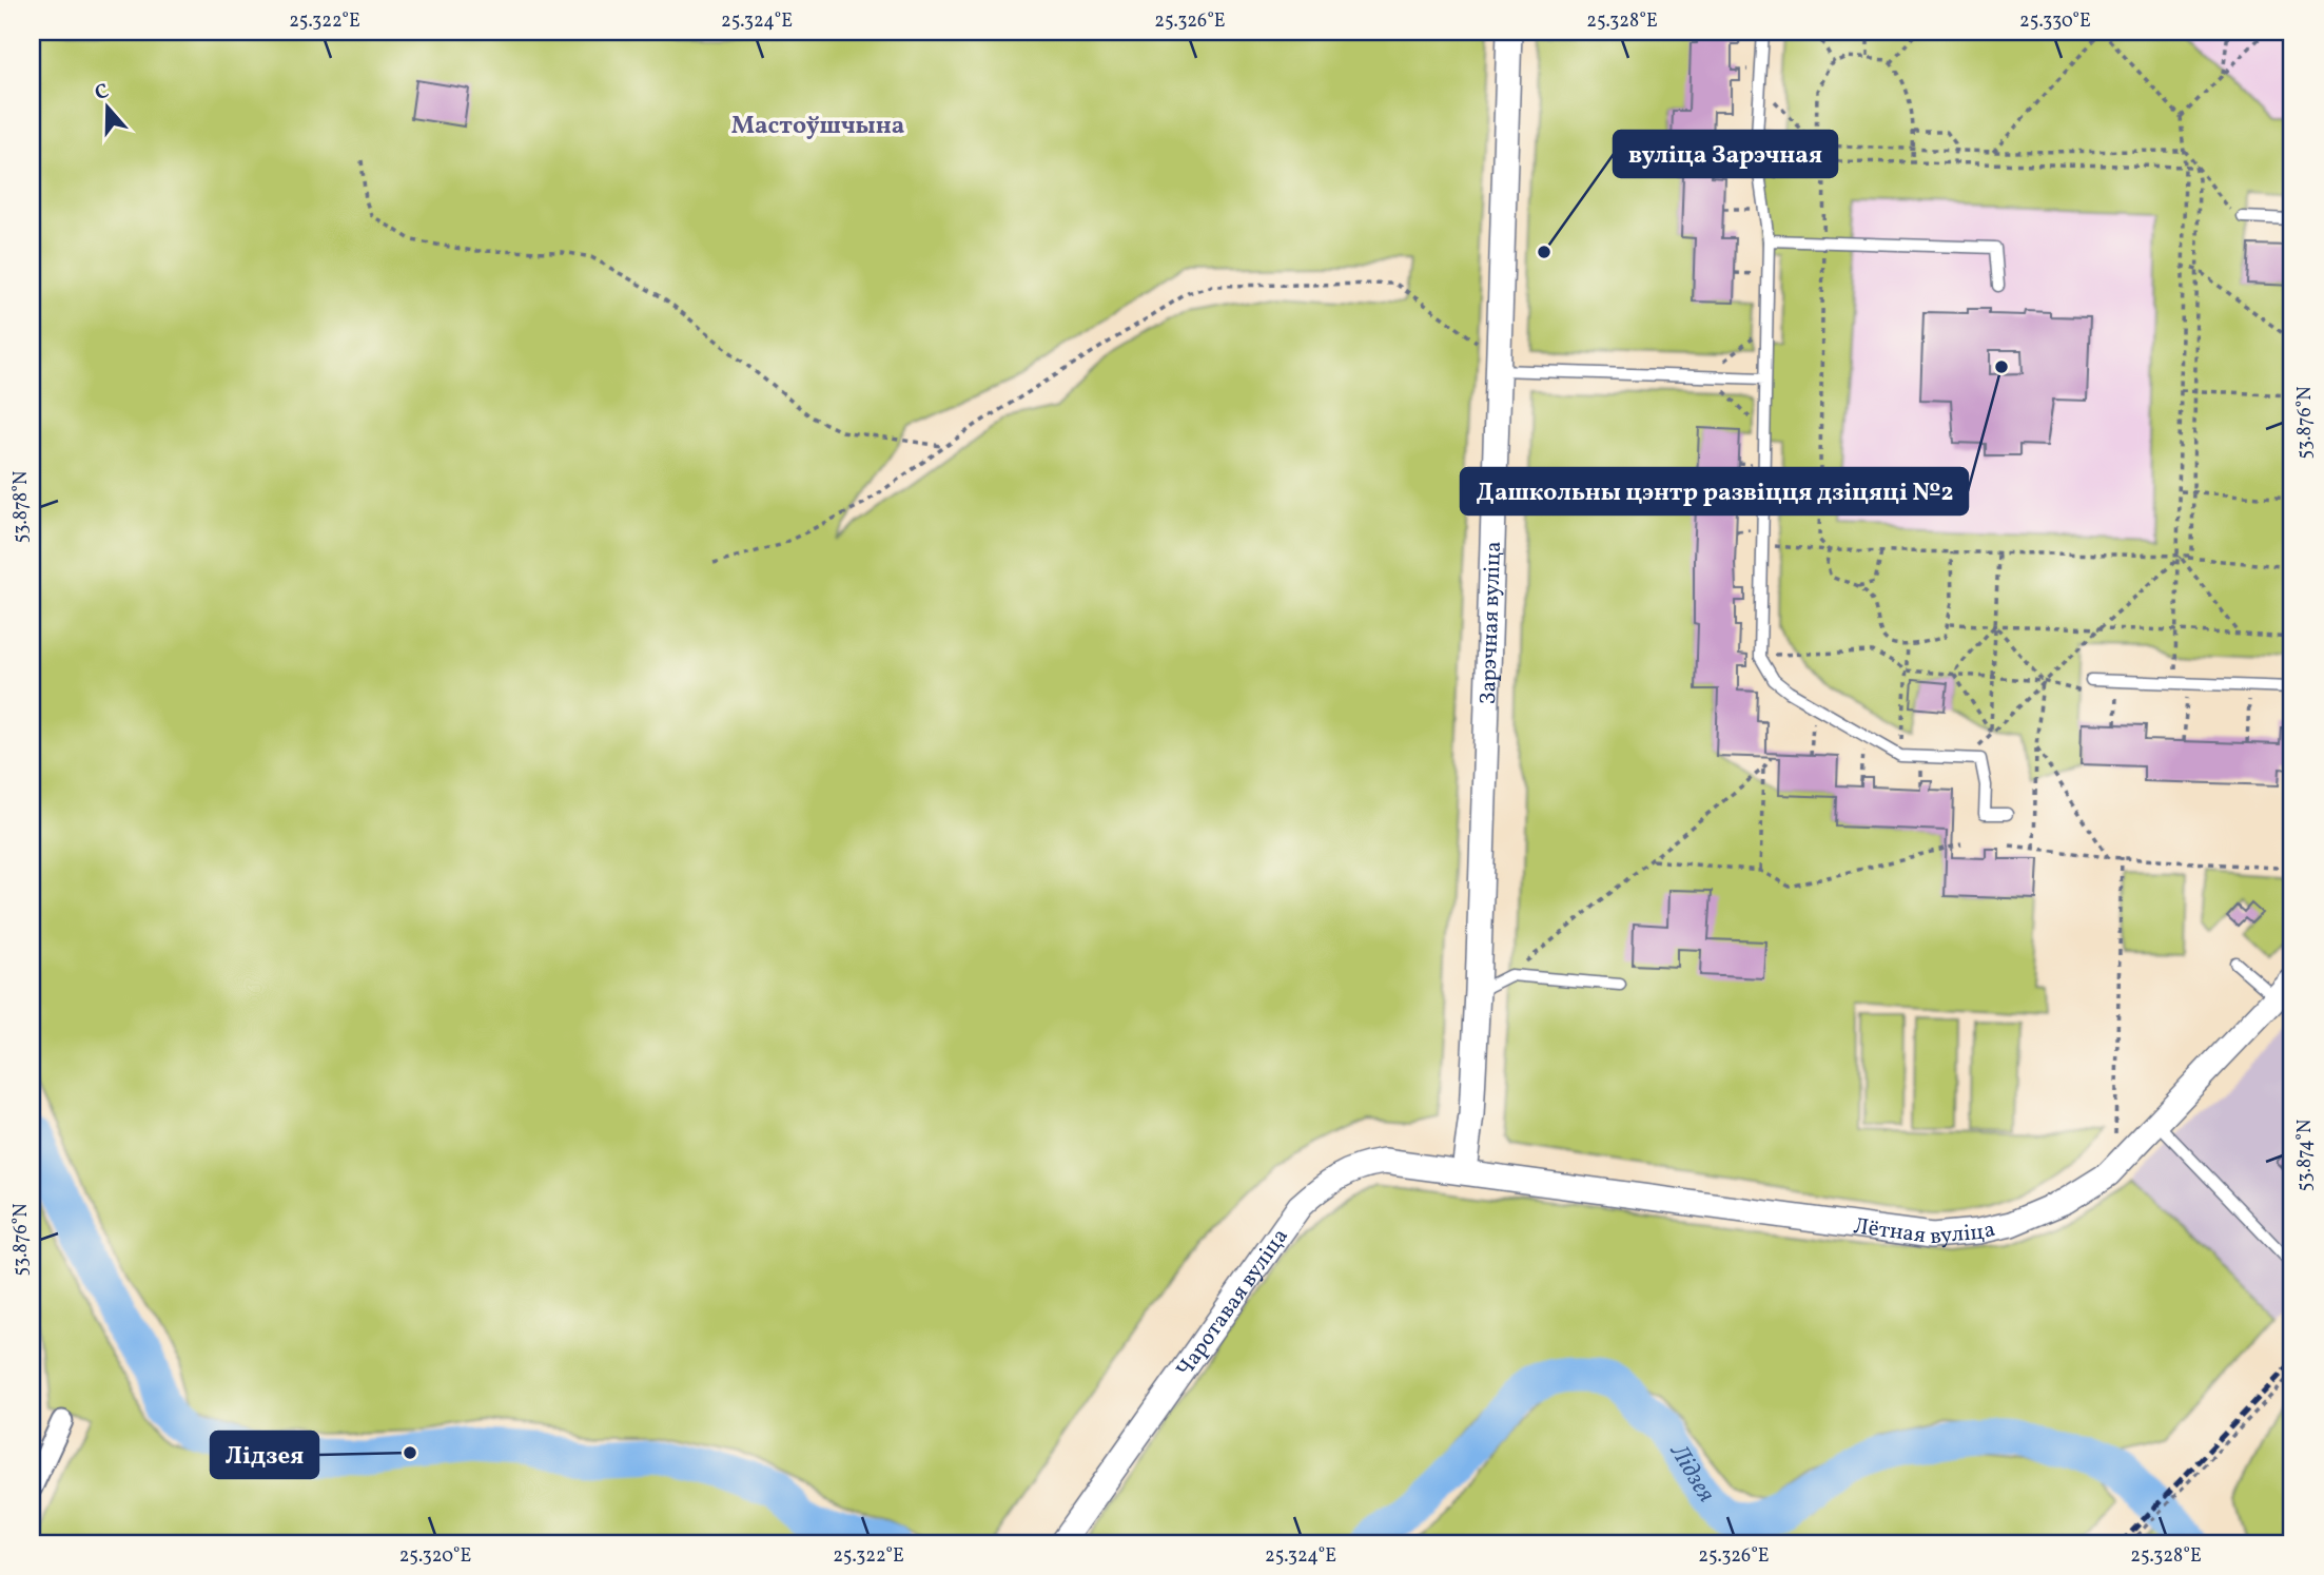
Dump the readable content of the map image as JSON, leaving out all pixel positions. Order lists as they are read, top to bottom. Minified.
{"streets":{"street":["Зарэчная вуліца","Лётная вуліца","Чаротавая вуліца"]},"crossings":[["Зарэчная вуліца","Лётная вуліца"],["Зарэчная вуліца","Чаротавая вуліца"],["Лётная вуліца","Чаротавая вуліца"]],"districts":["Мастоўшчына"],"water":["Лідзея"],"places":["вуліца Зарэчная","Дашкольны цэнтр развіцця дзіцяці №2","Лідзея"],"north":"top","coordinates":["25.322°E","25.324°E","25.326°E","25.328°E","25.330°E","53.876°N","53.878°N","53.874°N","25.320°E"]}
